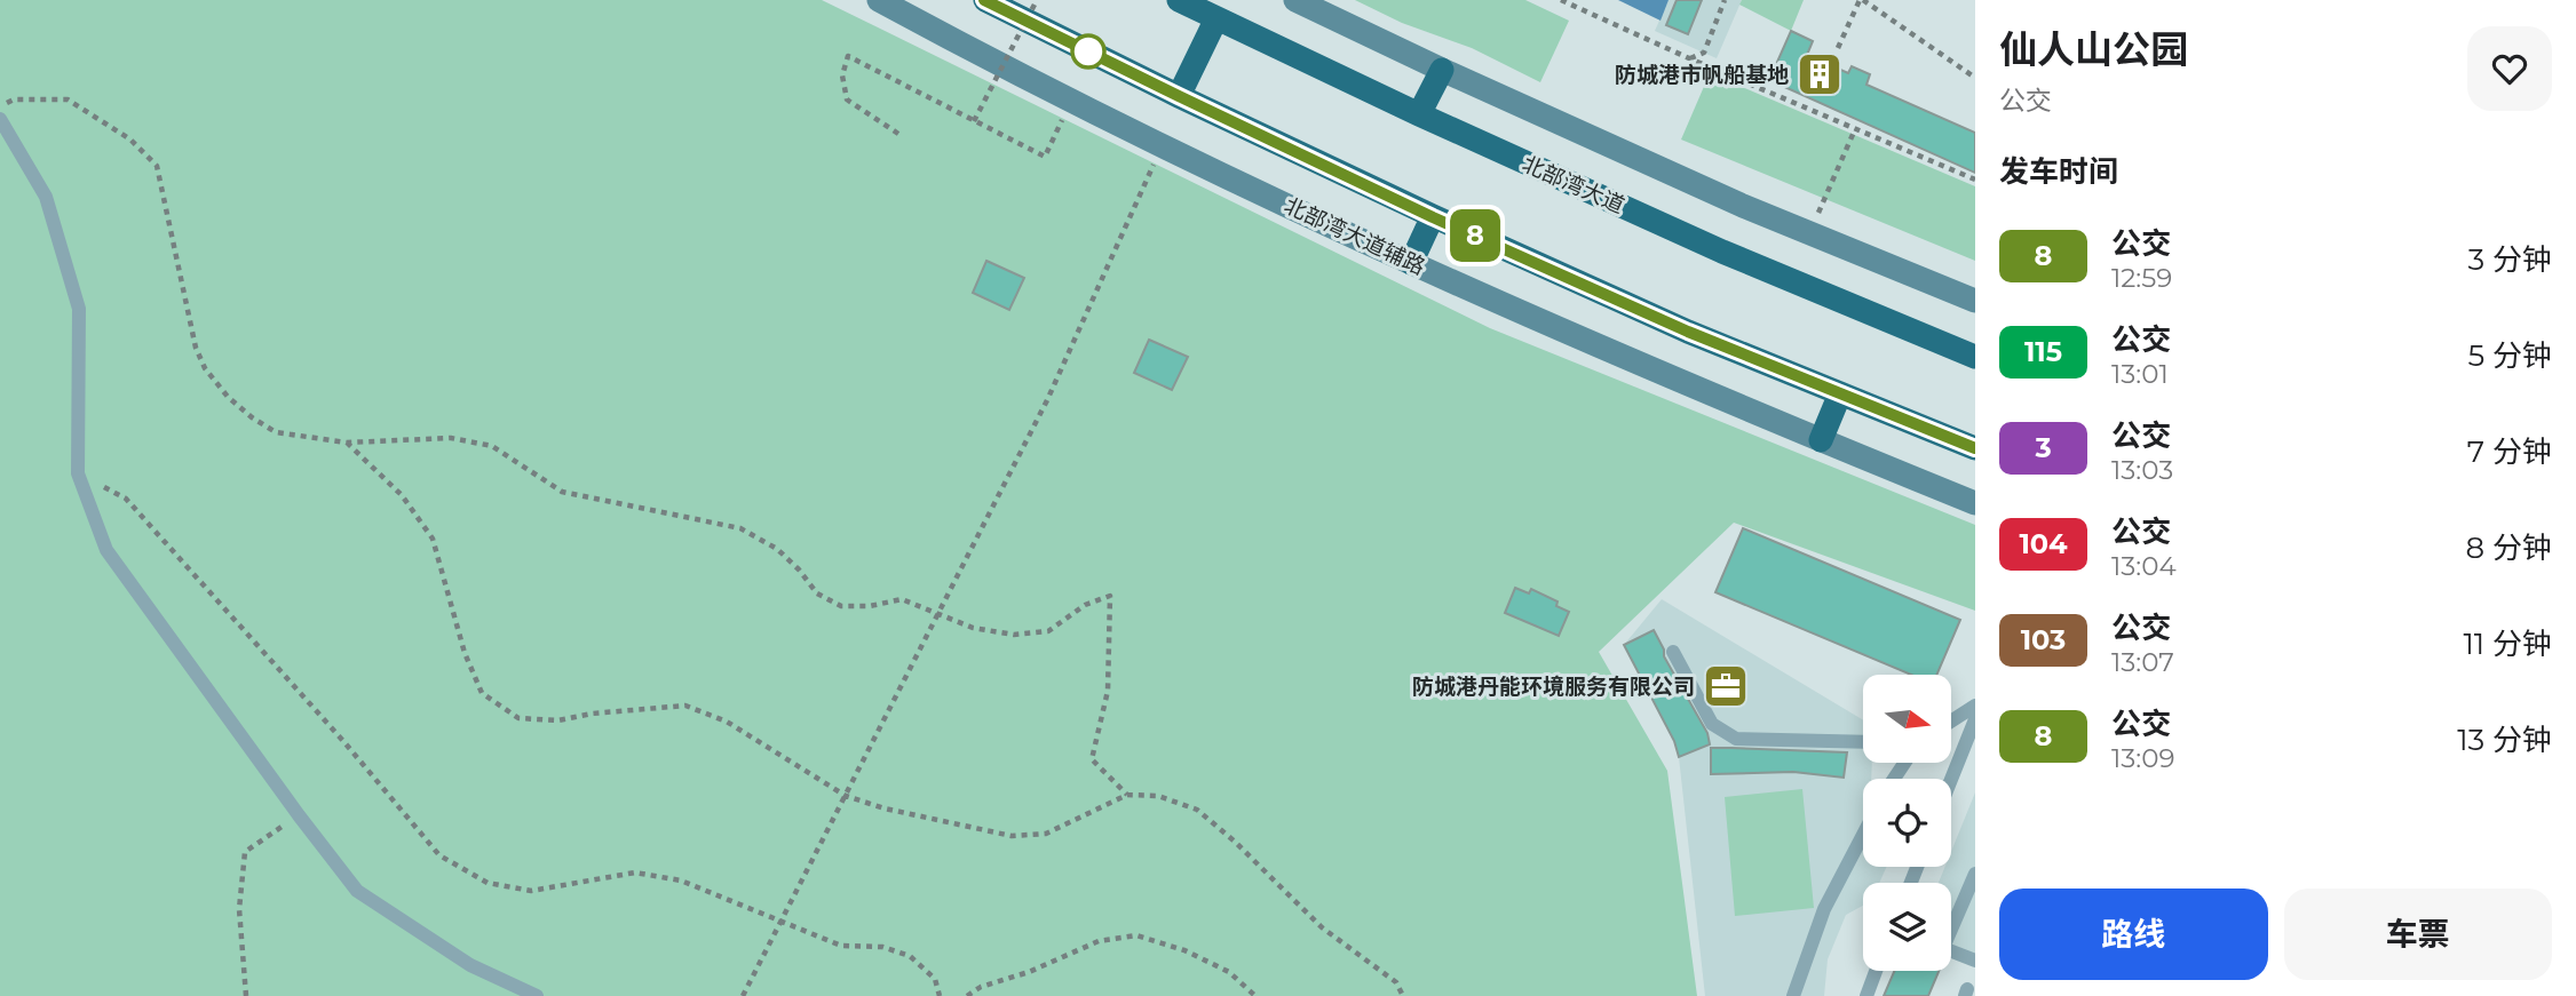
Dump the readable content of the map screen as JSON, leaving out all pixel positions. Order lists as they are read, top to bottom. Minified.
{"streets":{"highway":["北部湾大道"],"main road":["北部湾大道辅路"]},"places":{"building":["防城港市帆船基地"],"office":["防城港丹能环境服务有限公司"]},"lines":["bus line 8"],"north":"right","page":{"on_map":"8","heading":[["仙人山公园","公交"],"发车时间"],"list":[{"mark":"8","name":"公交","note":"12:59","value":"3 分钟"},{"mark":"115","name":"公交","note":"13:01","value":"5 分钟"},{"mark":"3","name":"公交","note":"13:03","value":"7 分钟"},{"mark":"104","name":"公交","note":"13:04","value":"8 分钟"},{"mark":"103","name":"公交","note":"13:07","value":"11 分钟"},{"mark":"8","name":"公交","note":"13:09","value":"13 分钟"}],"buttons":["路线","车票"]}}
